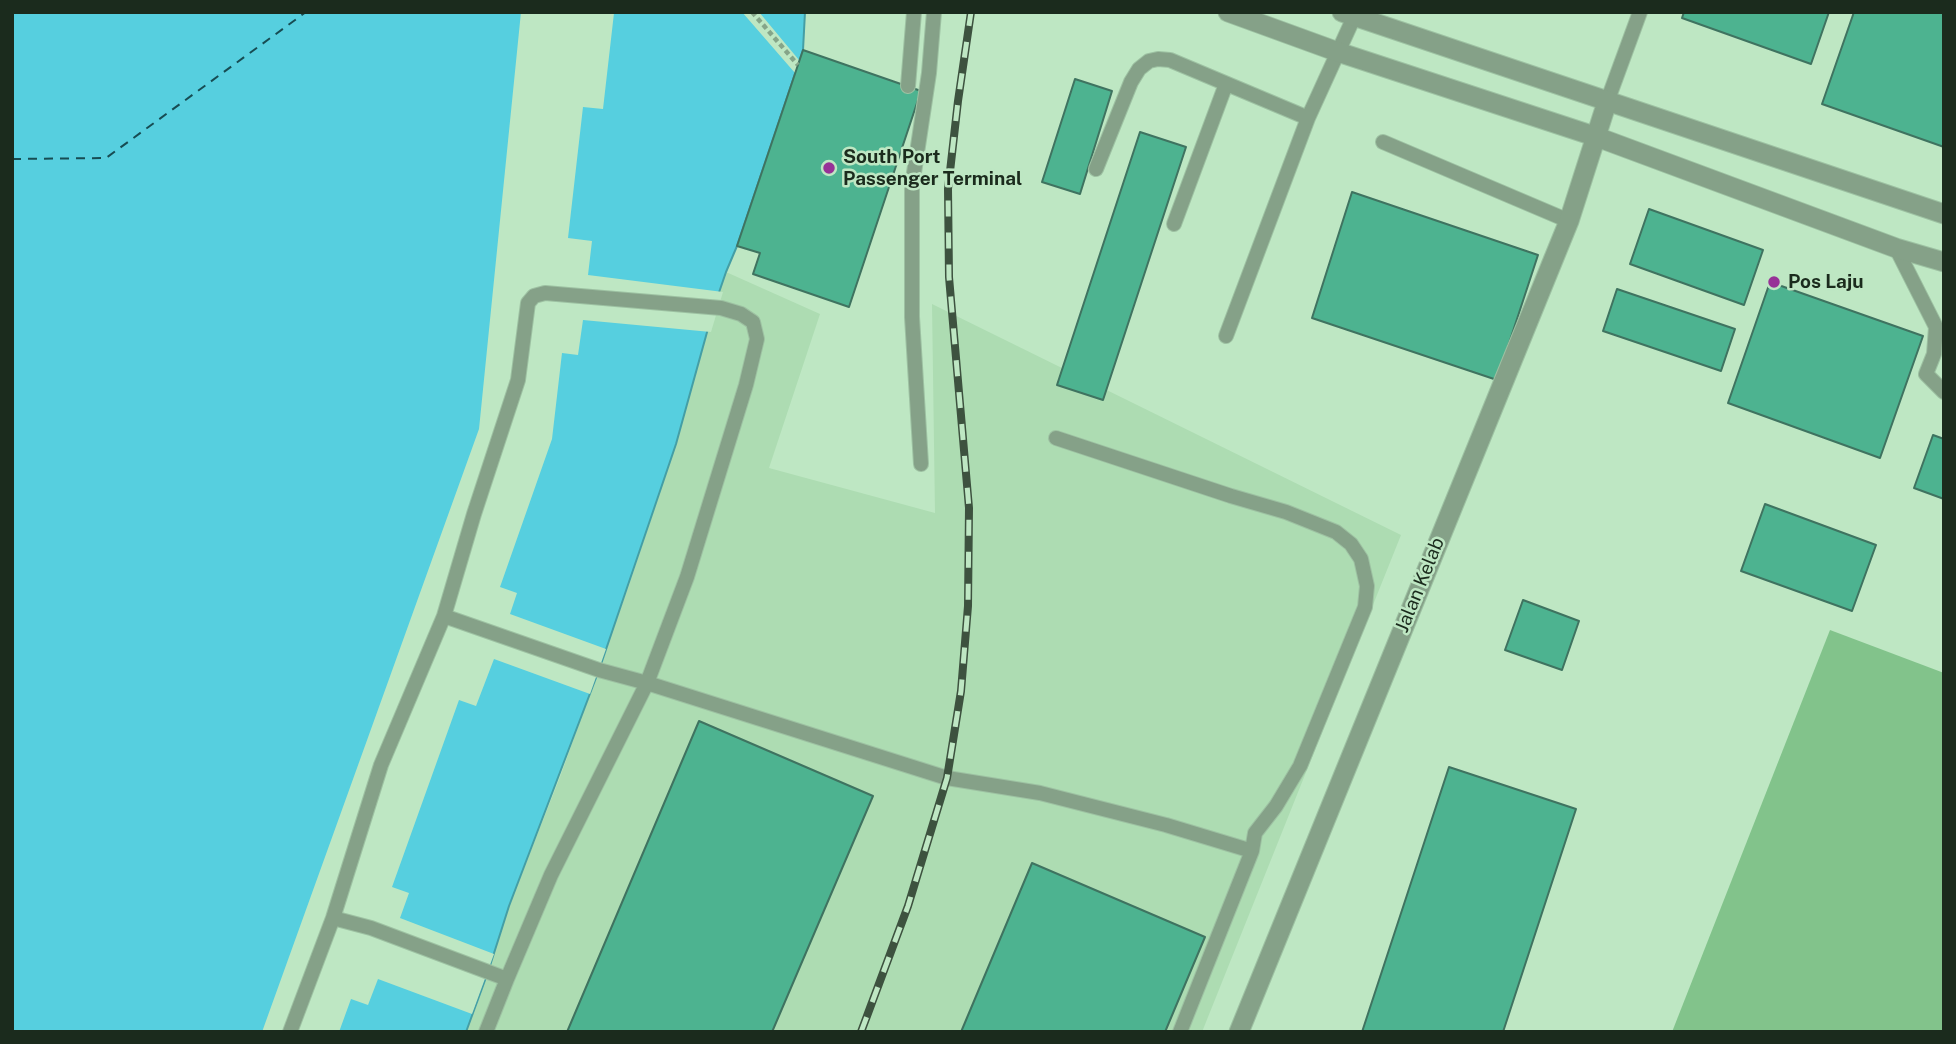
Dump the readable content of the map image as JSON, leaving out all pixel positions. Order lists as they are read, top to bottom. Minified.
{"streets":{"street":["Jalan Kelab"]},"places":["South Port Passenger Terminal","Pos Laju"]}
